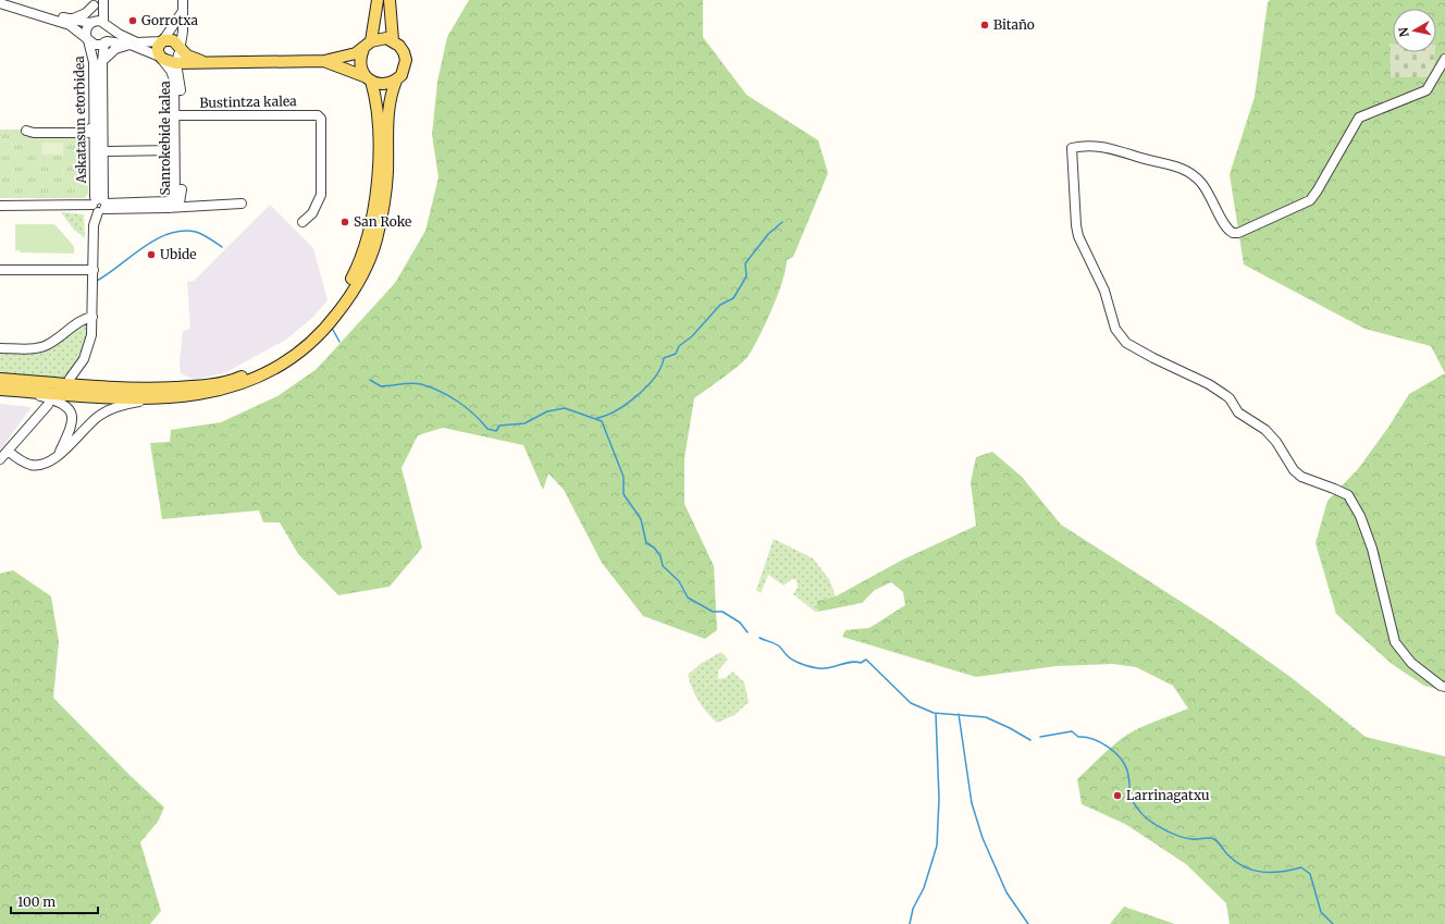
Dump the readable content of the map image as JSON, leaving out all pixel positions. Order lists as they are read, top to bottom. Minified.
{"streets":{"street":["Bustintza kalea","Askatasun etorbidea","Sanrokebide kalea"]},"crossings":[["Bustintza kalea","Sanrokebide kalea"]],"places":["Gorrotxa","Bitaño","San Roke","Ubide","Larrinagatxu"],"scale_bar":"100 m","north":"left"}
